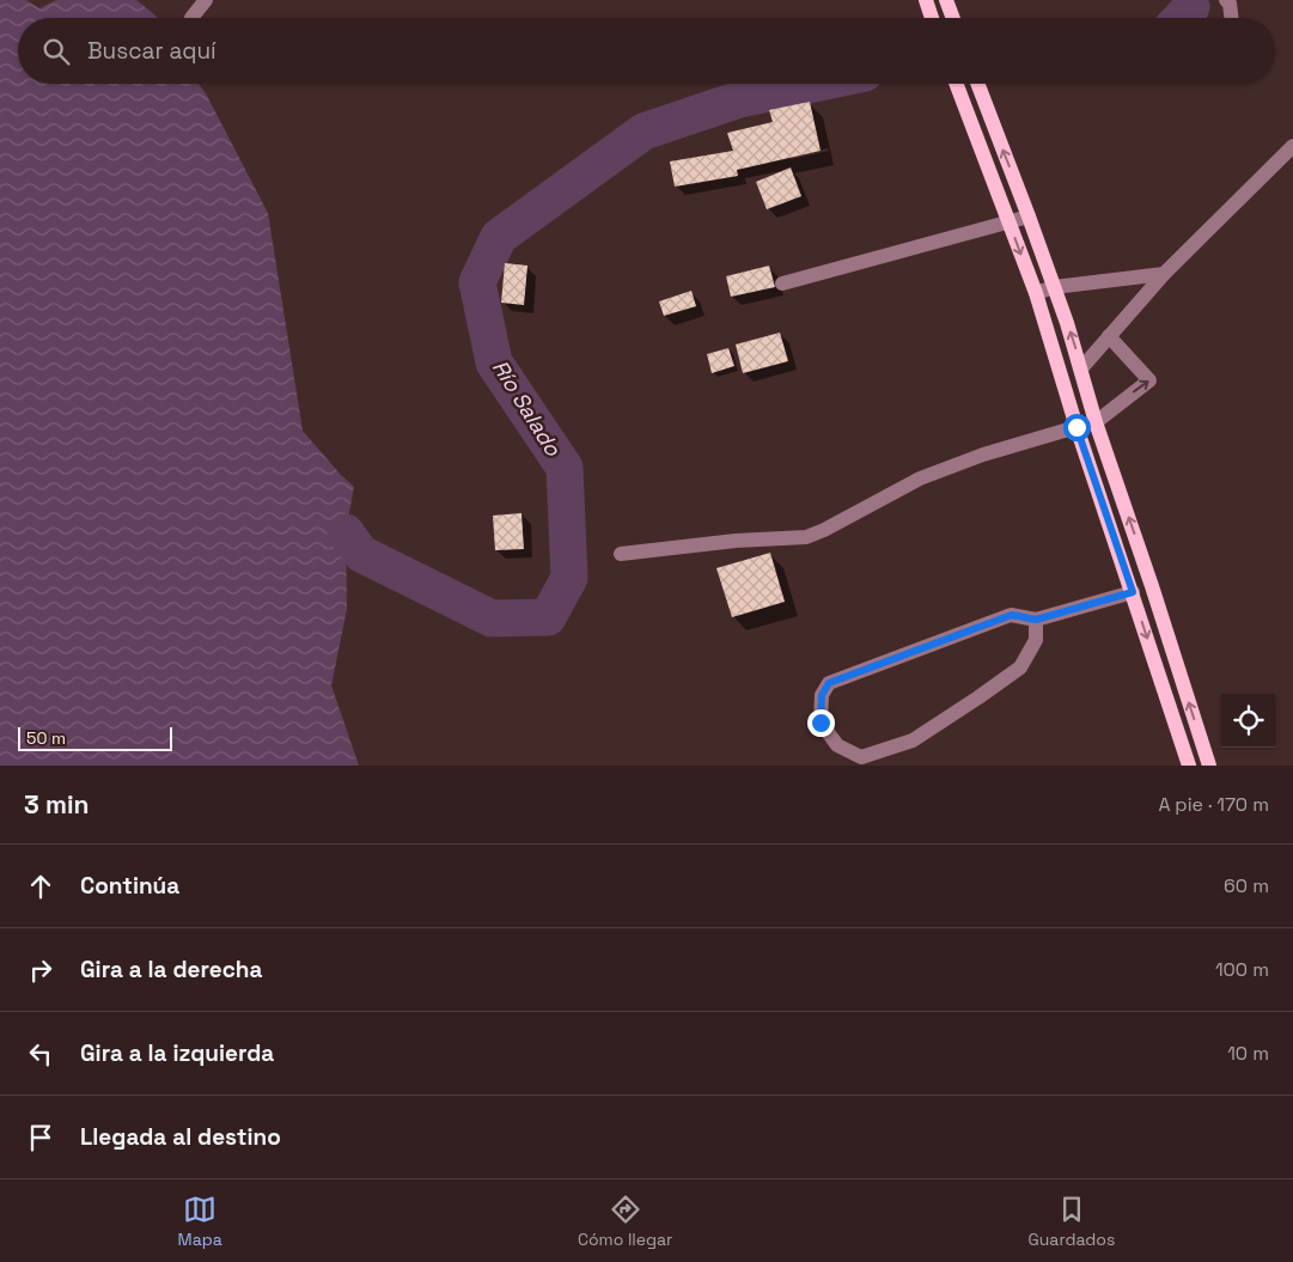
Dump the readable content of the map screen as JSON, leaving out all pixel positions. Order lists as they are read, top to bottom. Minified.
{"water":["Río Salado"],"scale_bar":"50 m","page":{"search":"Buscar aquí","scale":"50 m","heading":["3 min","A pie · 170 m"],"list":[["Continúa","60 m"],["Gira a la derecha","100 m"],["Gira a la izquierda","10 m"],"Llegada al destino"],"nav":["Mapa","Cómo llegar","Guardados"]}}
